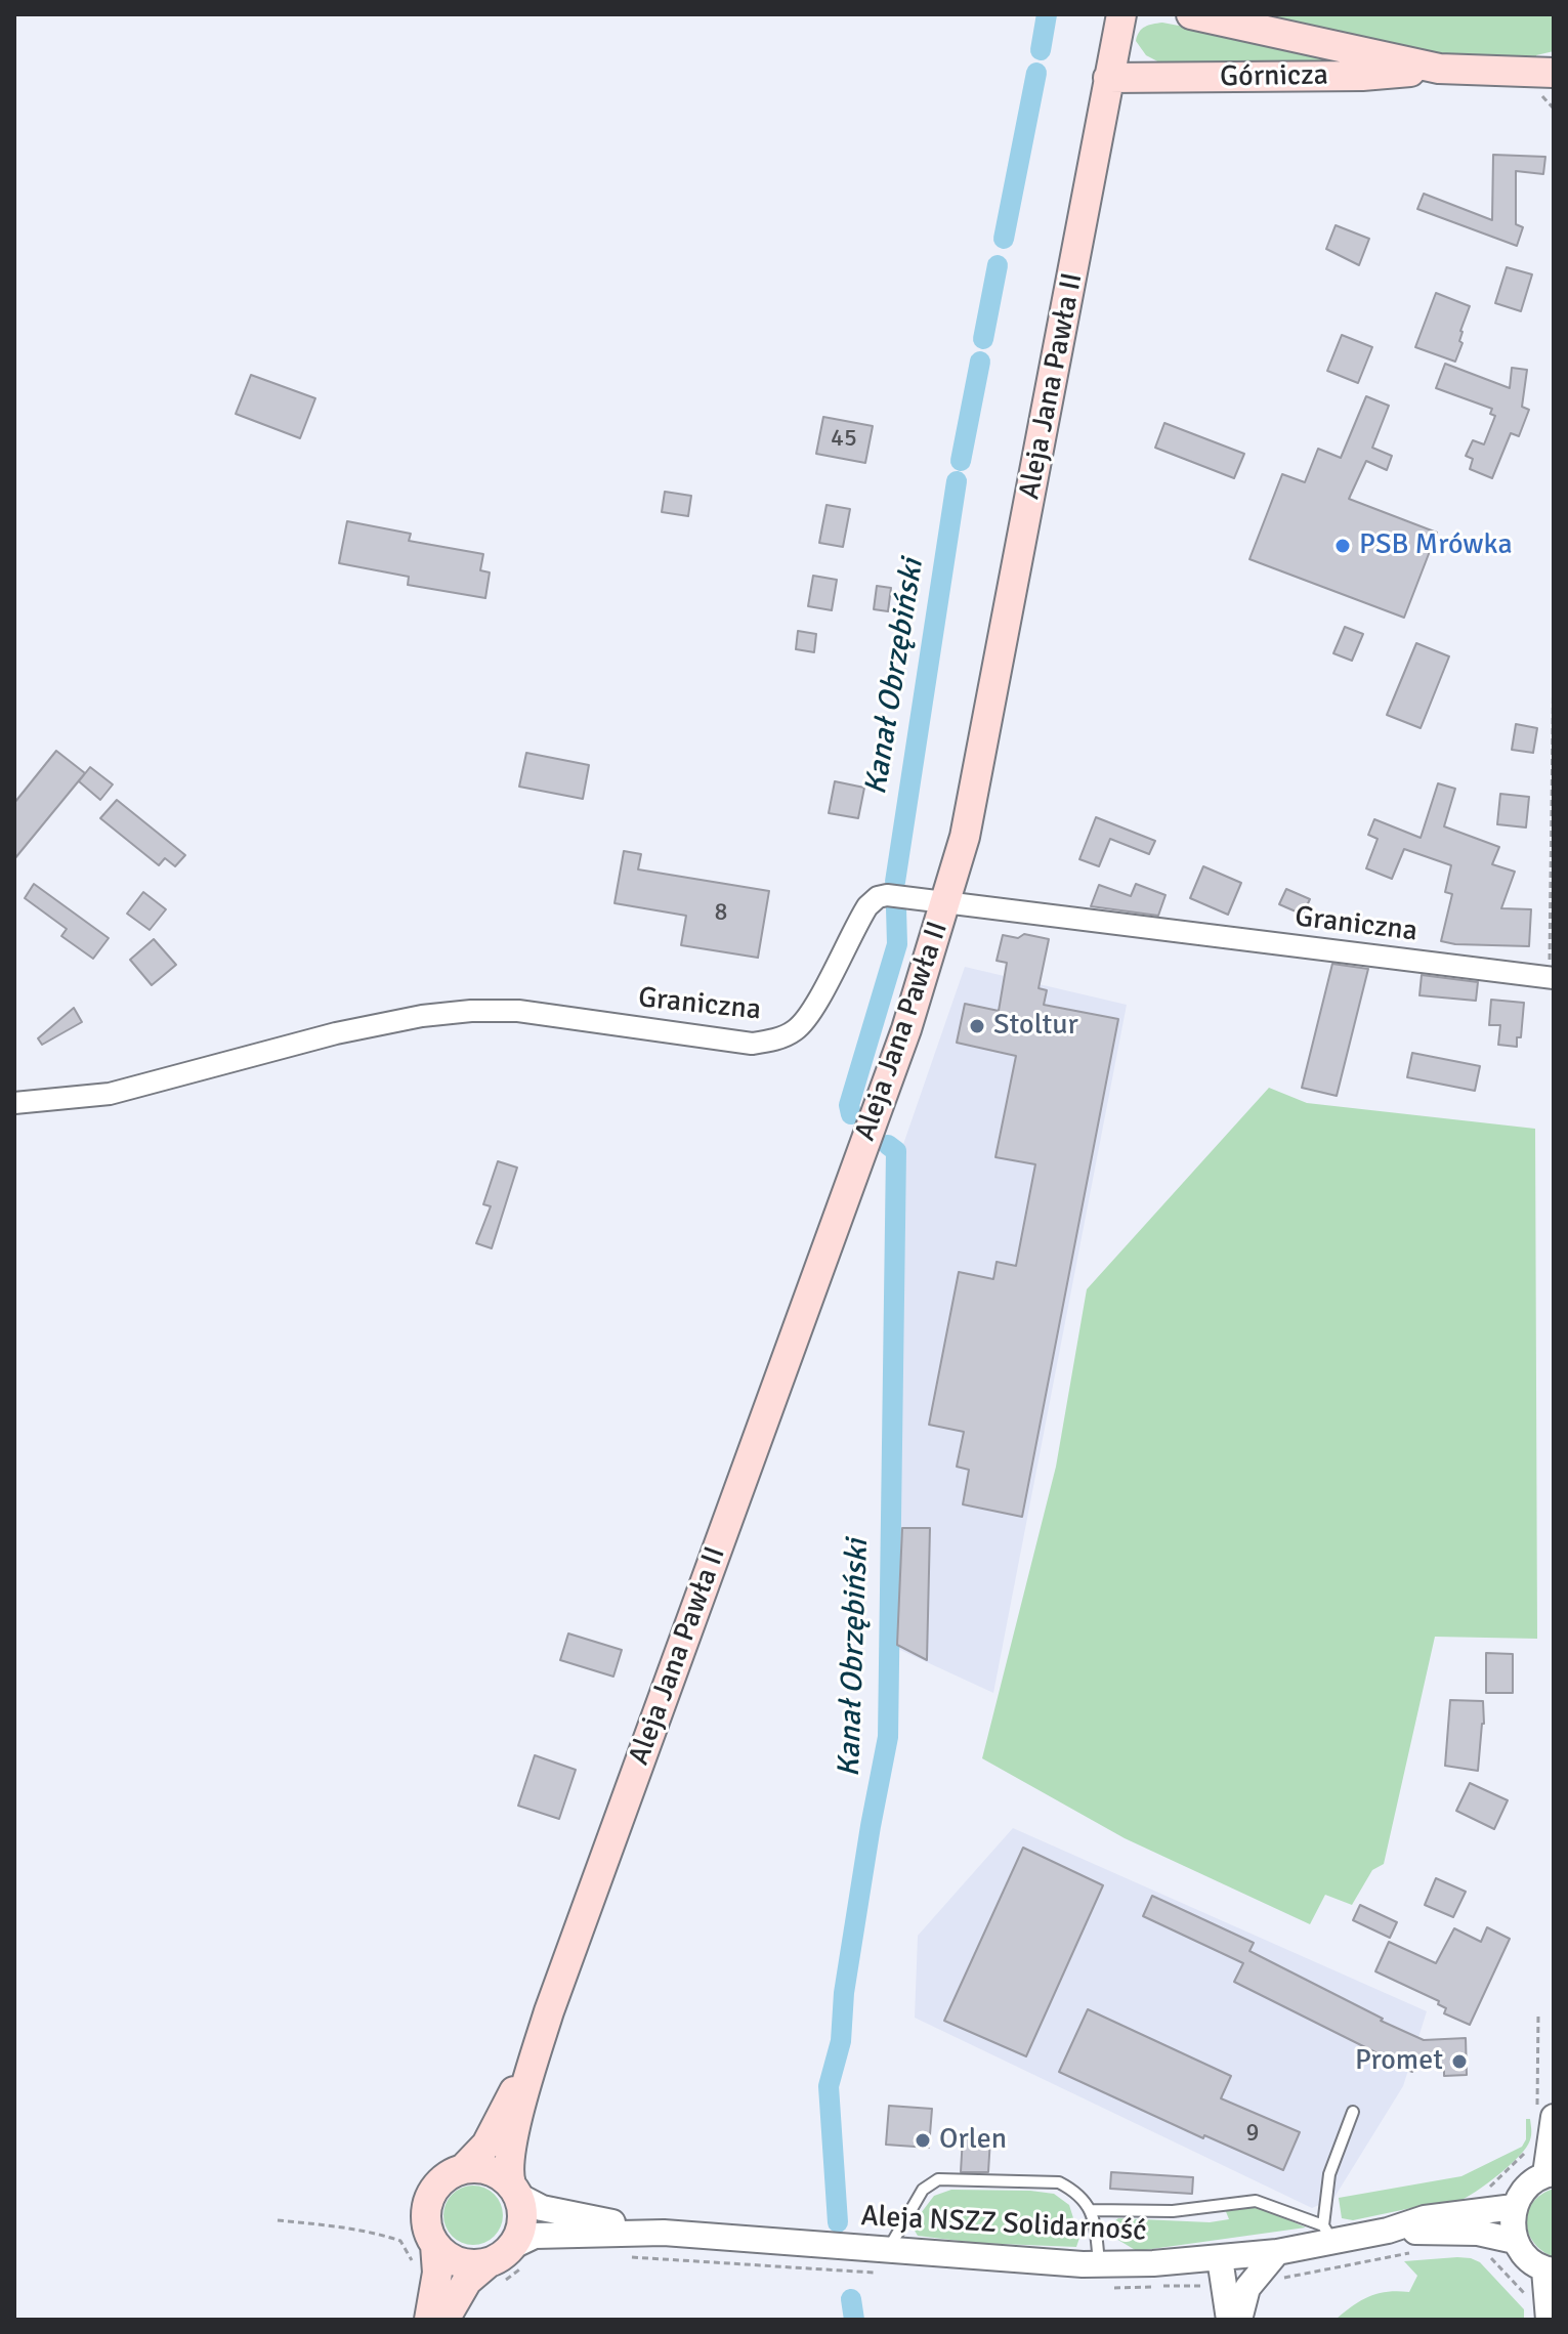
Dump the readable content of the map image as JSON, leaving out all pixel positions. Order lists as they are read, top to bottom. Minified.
{"streets":{"main road":["Górnicza","Aleja Jana Pawła II"],"street":["Graniczna","Aleja NSZZ Solidarność"]},"crossings":[["Górnicza","Aleja Jana Pawła II"],["Aleja Jana Pawła II","Graniczna"],["Aleja Jana Pawła II","Aleja NSZZ Solidarność"]],"water":["Kanał Obrzębiński"],"places":["PSB Mrówka","Stoltur","Promet","Orlen"],"house_numbers":["45","8","9"]}
